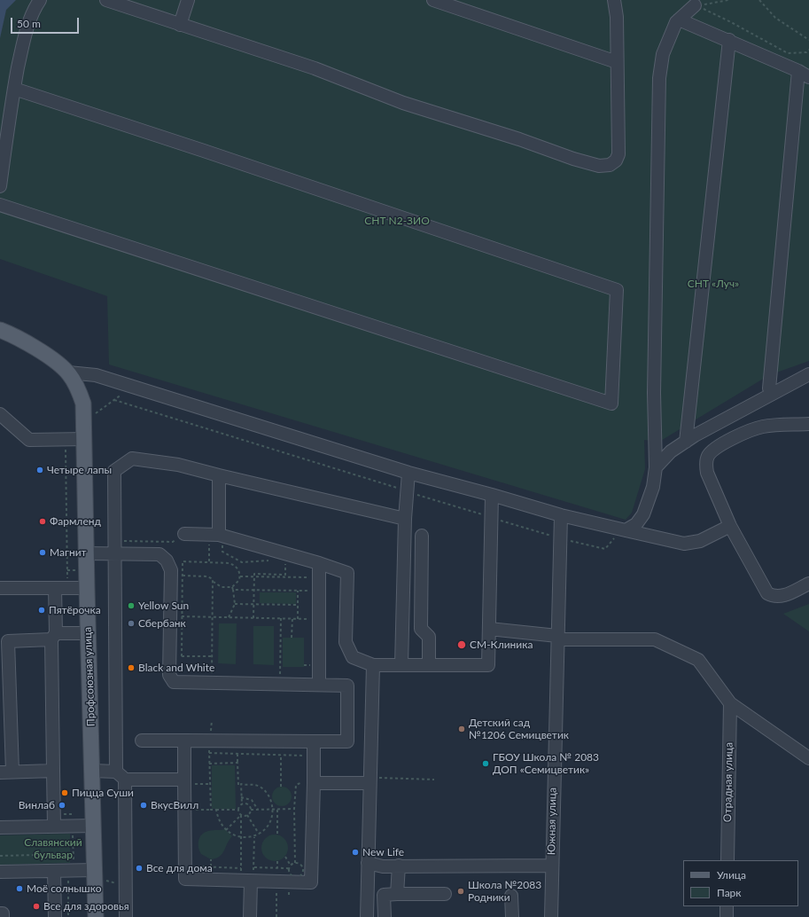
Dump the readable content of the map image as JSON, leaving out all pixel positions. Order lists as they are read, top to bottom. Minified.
{"streets":{"main road":["Профсоюзная улица"],"street":["Отрадная улица","Южная улица"]},"parks":["СНТ N2-ЗИО","СНТ «Луч»","Славянский бульвар"],"places":["Четыре лапы","Фармленд","Магнит","Yellow Sun","Пятёрочка","Сбербанк","СМ-Клиника","Black and White","Детский сад №1206 Семицветик","ГБОУ Школа № 2083 ДОП «Семицветик»","Пицца Суши","Винлаб","ВкусВилл","New Life","Все для дома","Моё солнышко","Школа №2083 Родники","Все для здоровья"],"legend":["Улица","Парк"],"scale_bar":"50 m"}
